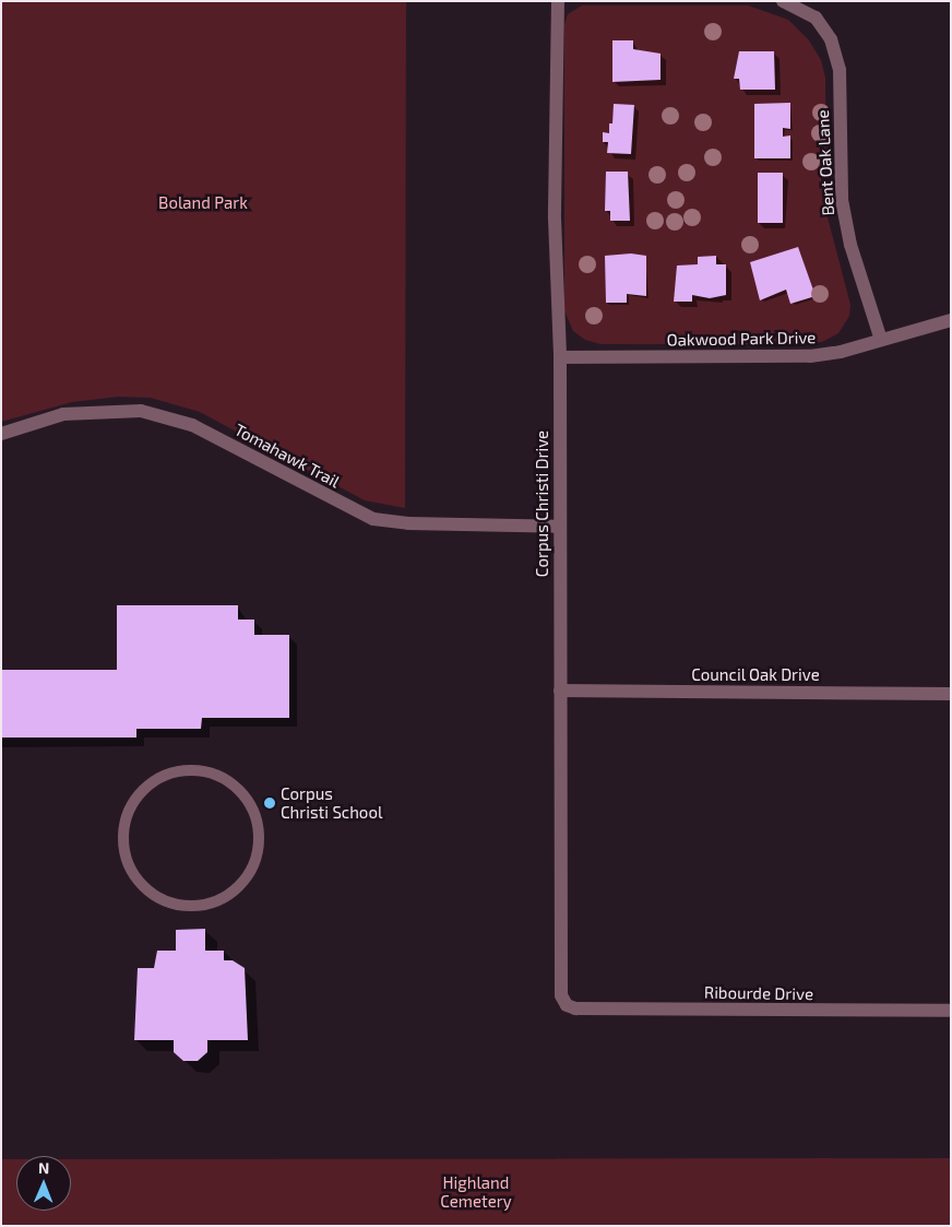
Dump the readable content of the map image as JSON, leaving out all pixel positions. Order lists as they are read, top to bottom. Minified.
{"streets":{"street":["Bent Oak Lane","Oakwood Park Drive","Tomahawk Trail","Corpus Christi Drive","Council Oak Drive","Ribourde Drive"]},"crossings":[["Bent Oak Lane","Oakwood Park Drive"],["Oakwood Park Drive","Corpus Christi Drive"],["Tomahawk Trail","Corpus Christi Drive"],["Corpus Christi Drive","Council Oak Drive"],["Corpus Christi Drive","Ribourde Drive"]],"parks":["Boland Park","Highland Cemetery"],"places":["Corpus Christi School"],"north":"top"}
